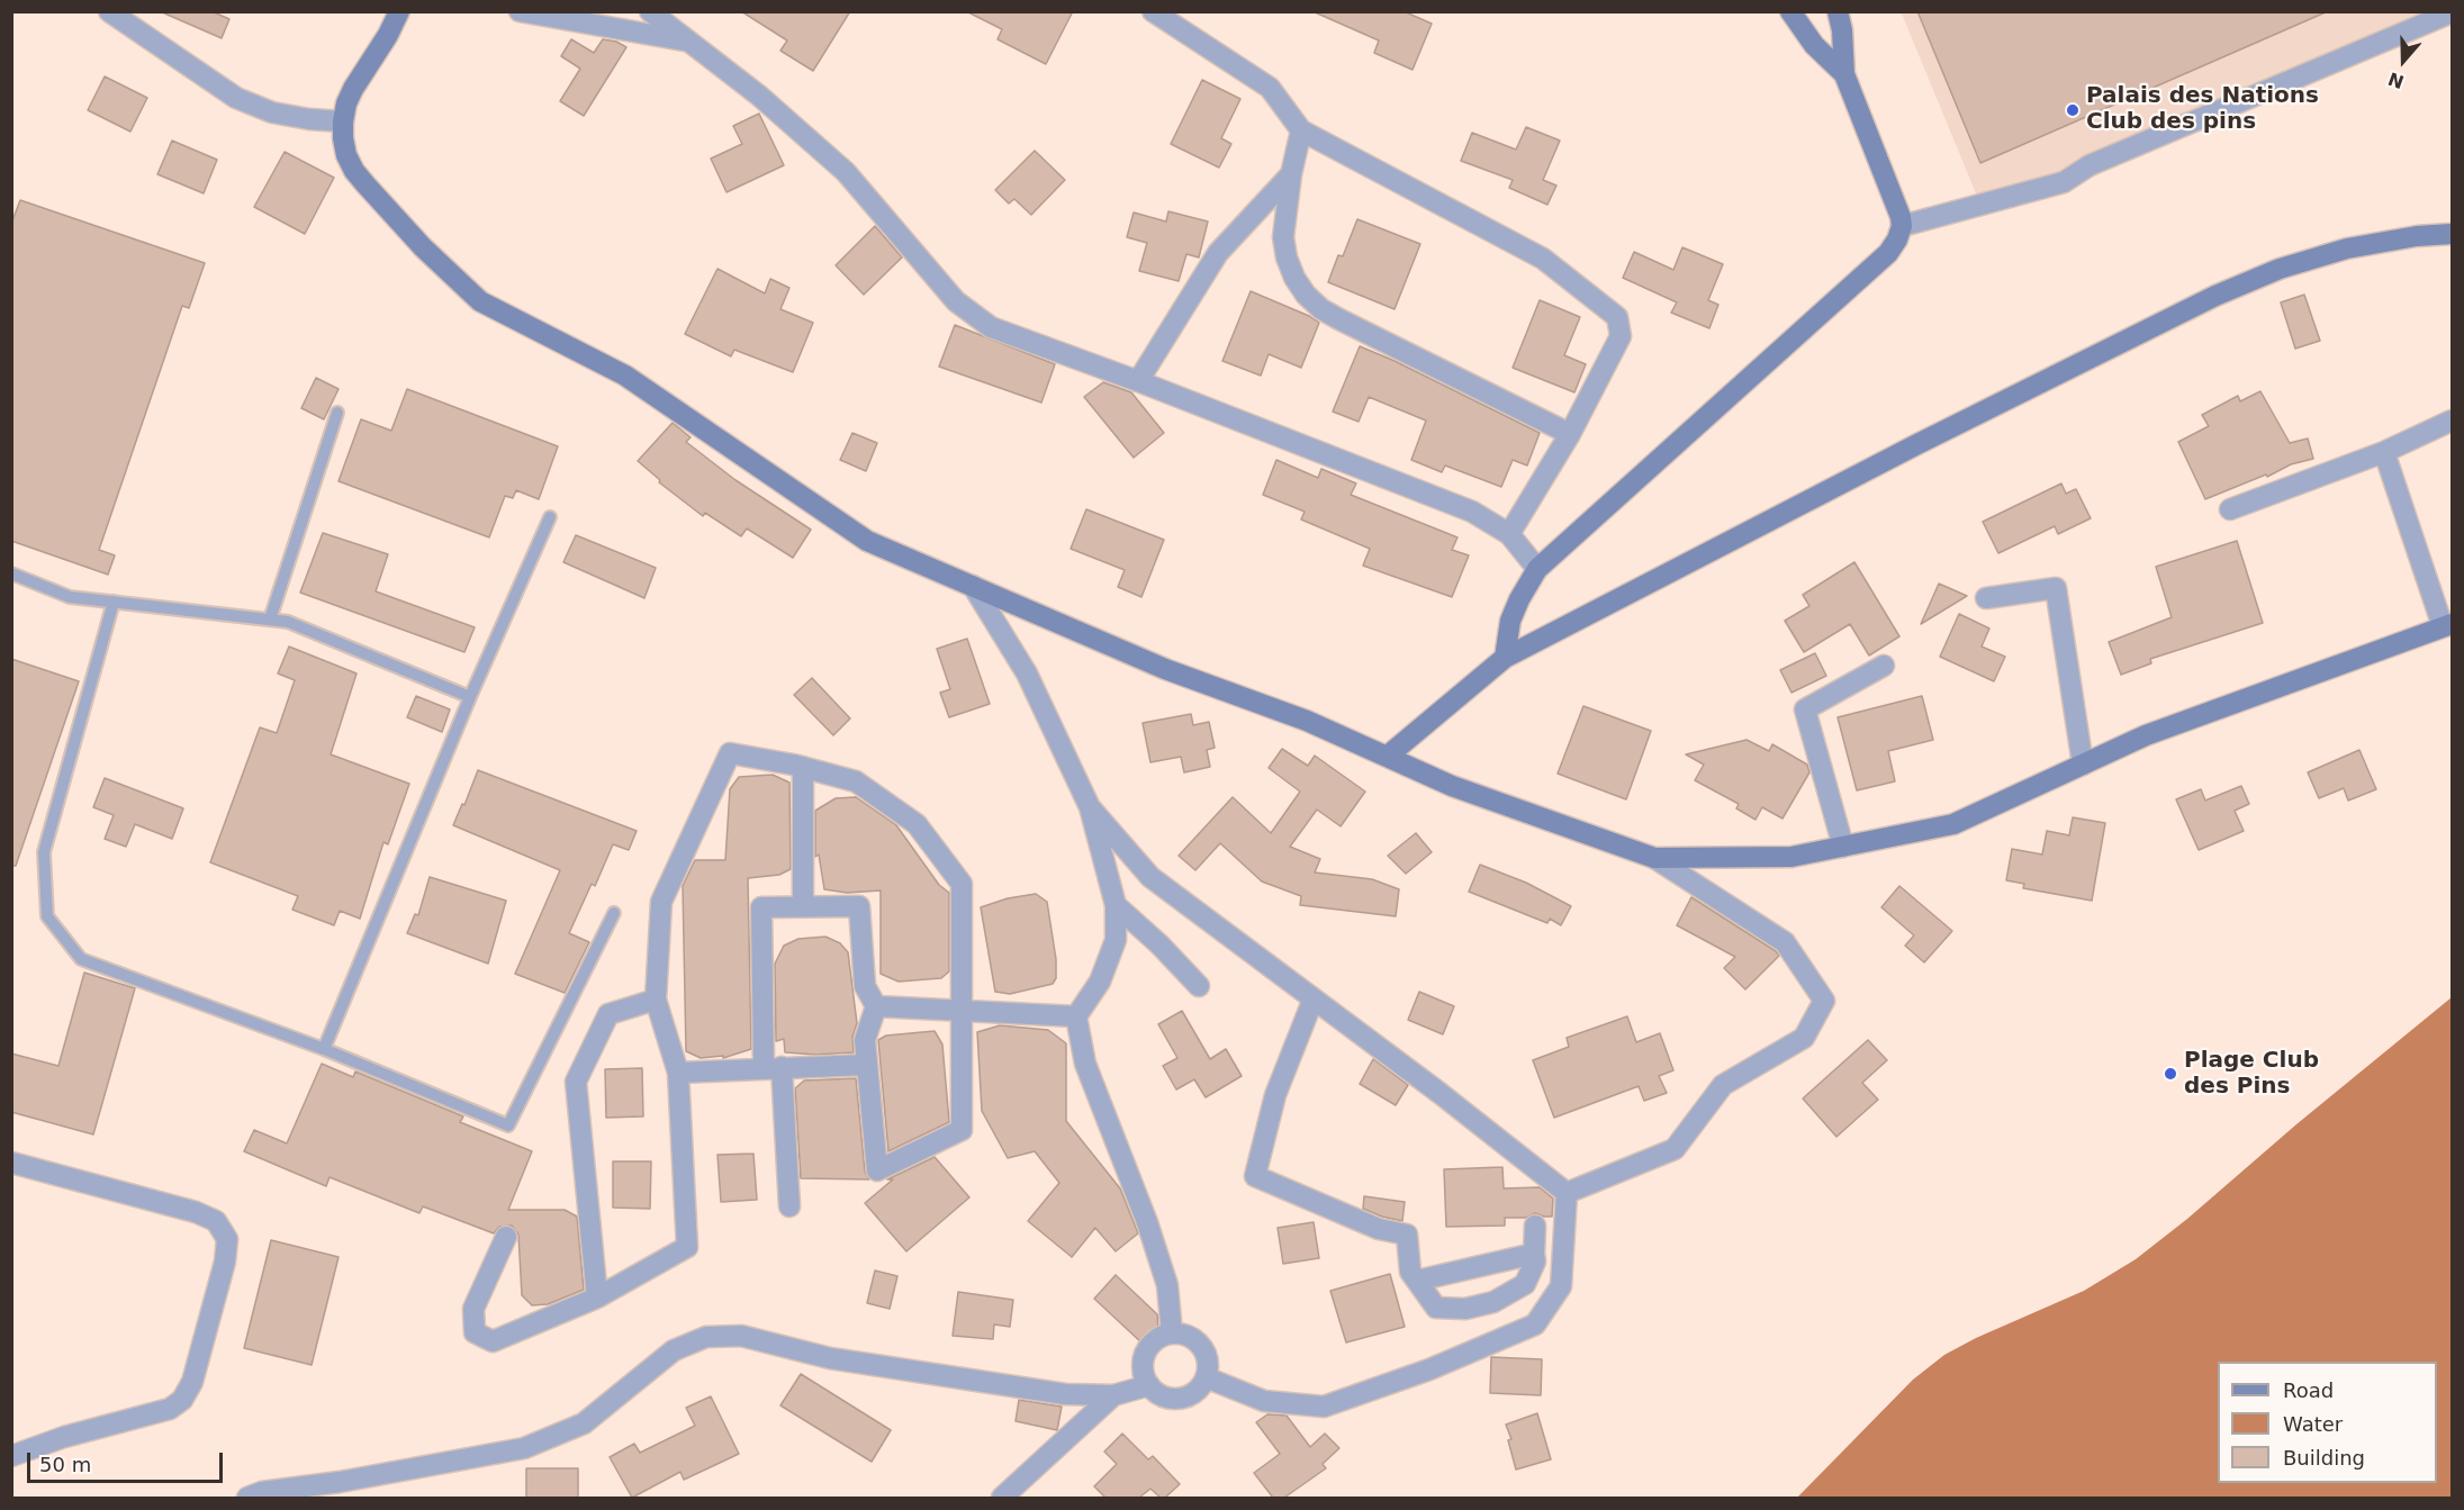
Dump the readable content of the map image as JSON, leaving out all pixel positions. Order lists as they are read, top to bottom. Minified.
{"places":["Palais des Nations Club des pins","Plage Club des Pins"],"legend":["Road","Water","Building"],"scale_bar":"50 m","north":"bottom"}
